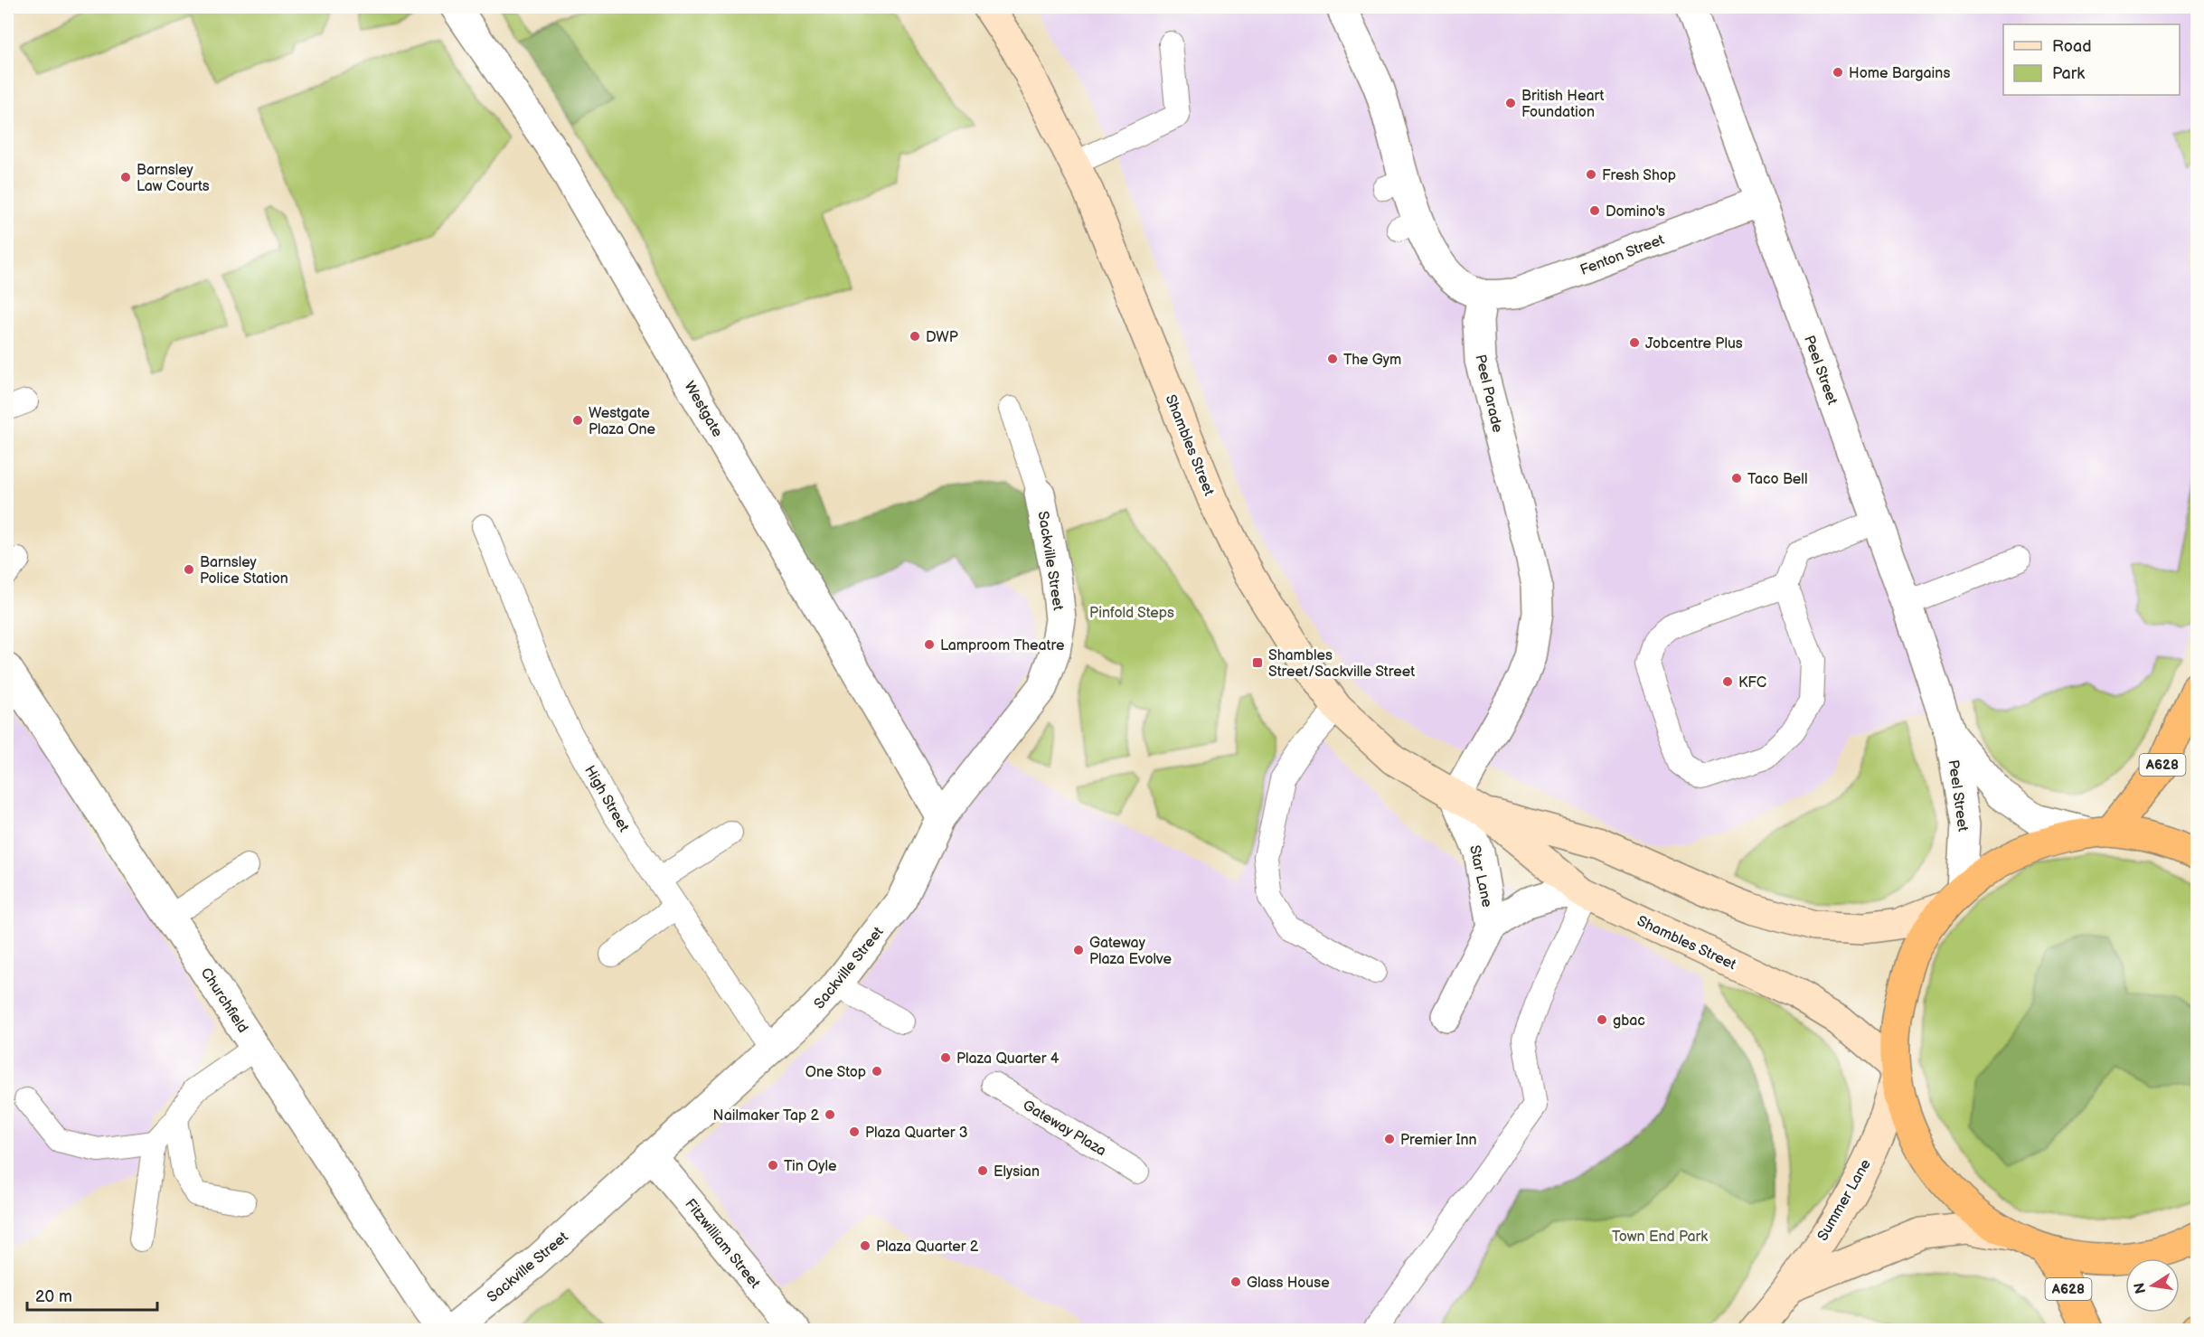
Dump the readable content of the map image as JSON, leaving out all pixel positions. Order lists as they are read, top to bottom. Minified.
{"streets":{"highway":["A628"],"street":["Fenton Street","Peel Street","Peel Parade","Westgate","Shambles Street","Sackville Street","Star Lane","Churchfield","Summer Lane","Fitzwilliam Street"],"lane":["High Street","Gateway Plaza"]},"crossings":[["Fenton Street","Peel Street"],["Fenton Street","Peel Parade"],["Peel Street","Shambles Street"],["Peel Street","A628"],["Peel Parade","Shambles Street"],["Peel Parade","Star Lane"],["Westgate","Sackville Street"],["Shambles Street","Star Lane"],["Shambles Street","Summer Lane"],["Sackville Street","High Street"],["Sackville Street","Fitzwilliam Street"]],"parks":["Pinfold Steps","Town End Park"],"places":{"other":["Home Bargains","British Heart Foundation","Fresh Shop","Barnsley Law Courts","Domino's","DWP","Jobcentre Plus","The Gym","Westgate Plaza One","Taco Bell","Barnsley Police Station","Lamproom Theatre","KFC","Gateway Plaza Evolve","gbac","Plaza Quarter 4","One Stop","Nailmaker Tap 2","Plaza Quarter 3","Premier Inn","Tin Oyle","Elysian","Plaza Quarter 2","Glass House"],"transit":["Shambles Street/Sackville Street"]},"legend":["Road","Park"],"scale_bar":"20 m","north":"left"}
